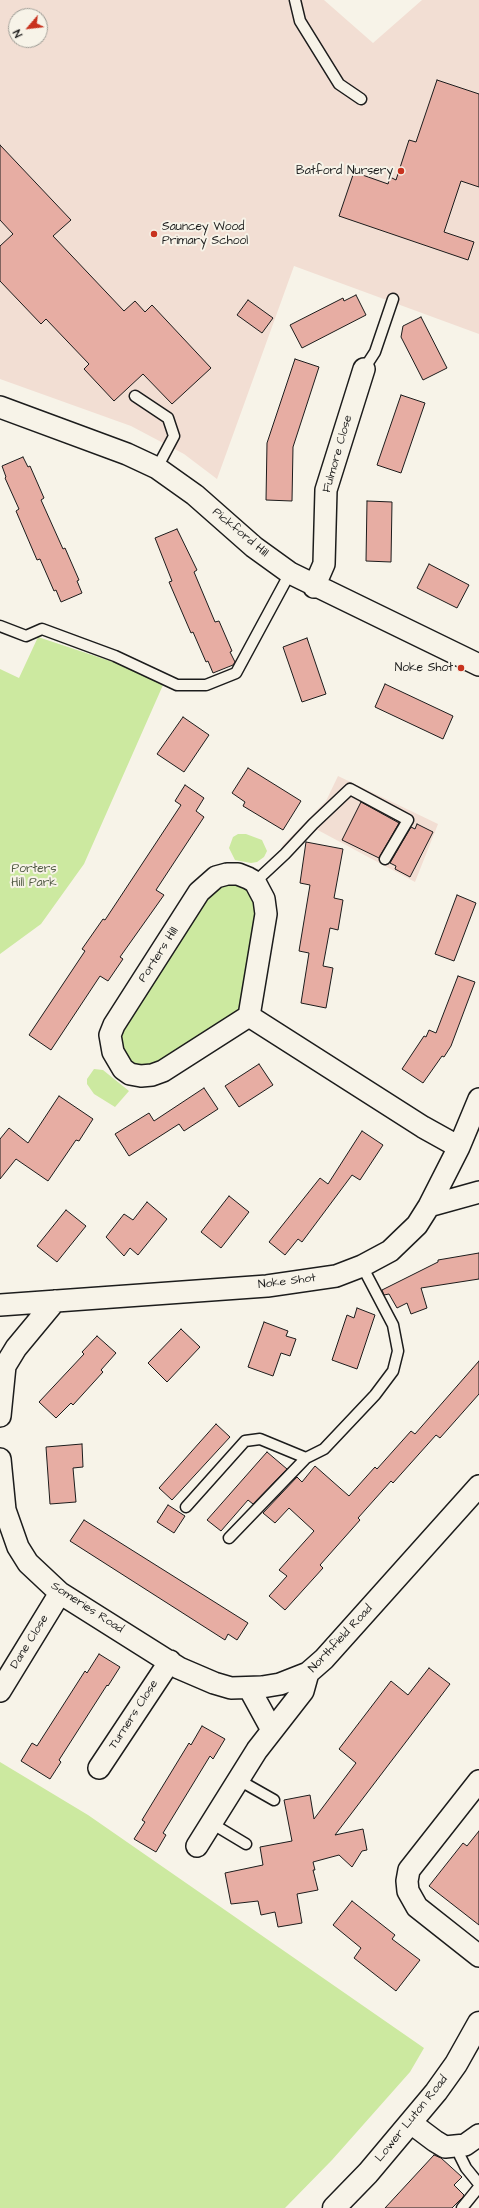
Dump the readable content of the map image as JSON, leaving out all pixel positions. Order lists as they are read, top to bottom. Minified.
{"streets":{"main road":["Lower Luton Road"],"street":["Fulmore Close","Pickford Hill","Porters Hill","Noke Shot","Someries Road","Northfield Road","Dane Close","Turners Close"]},"crossings":[["Fulmore Close","Pickford Hill"],["Someries Road","Northfield Road"],["Someries Road","Dane Close"],["Someries Road","Turners Close"]],"parks":["Porters Hill Park"],"places":["Batford Nursery","Sauncey Wood Primary School","Noke Shot"],"north":"bottom left"}
